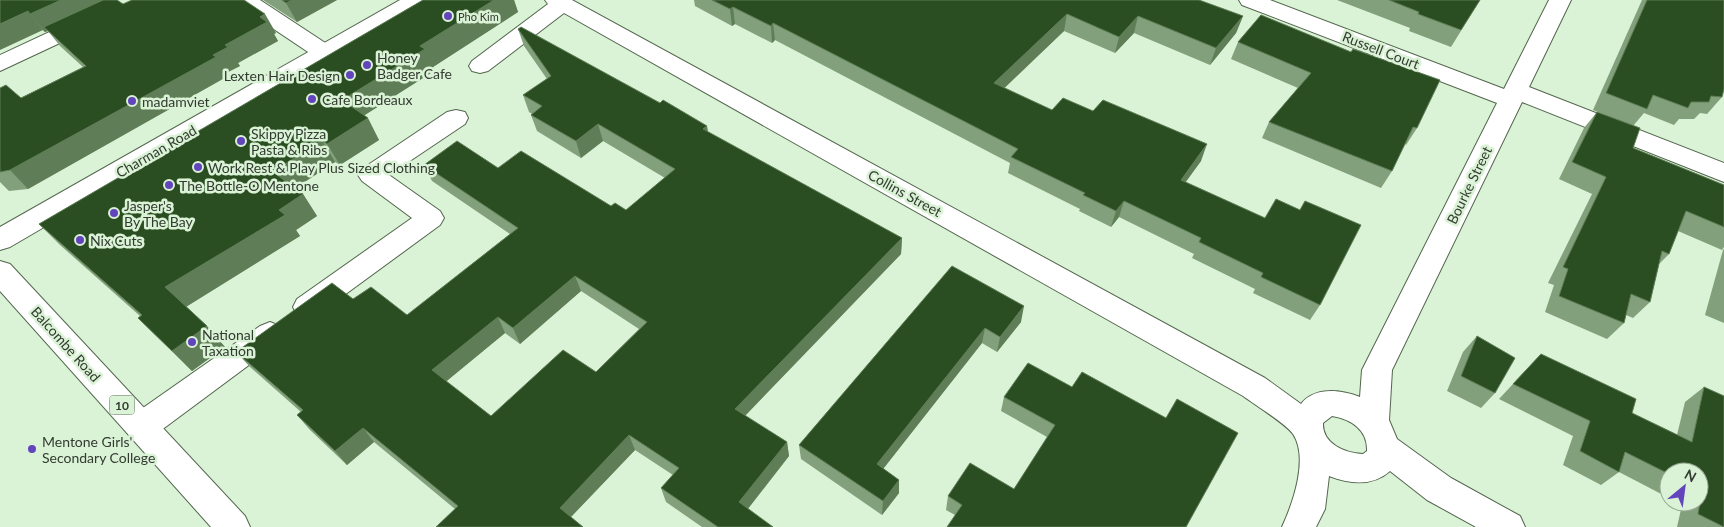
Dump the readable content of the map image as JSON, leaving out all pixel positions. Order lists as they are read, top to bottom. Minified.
{"streets":{"street":["Russell Court","Charman Road","Bourke Street","Collins Street","Balcombe Road","10"]},"crossings":[["Russell Court","Bourke Street"],["Bourke Street","Collins Street"]],"places":["Pho Kim","Honey Badger Cafe","Lexten Hair Design","Cafe Bordeaux","madamviet","Skippy Pizza Pasta & Ribs","Work Rest & Play Plus Sized Clothing","The Bottle-O Mentone","Jasper's By The Bay","Nix Cuts","National Taxation","Mentone Girls' Secondary College"],"north":"top right"}
